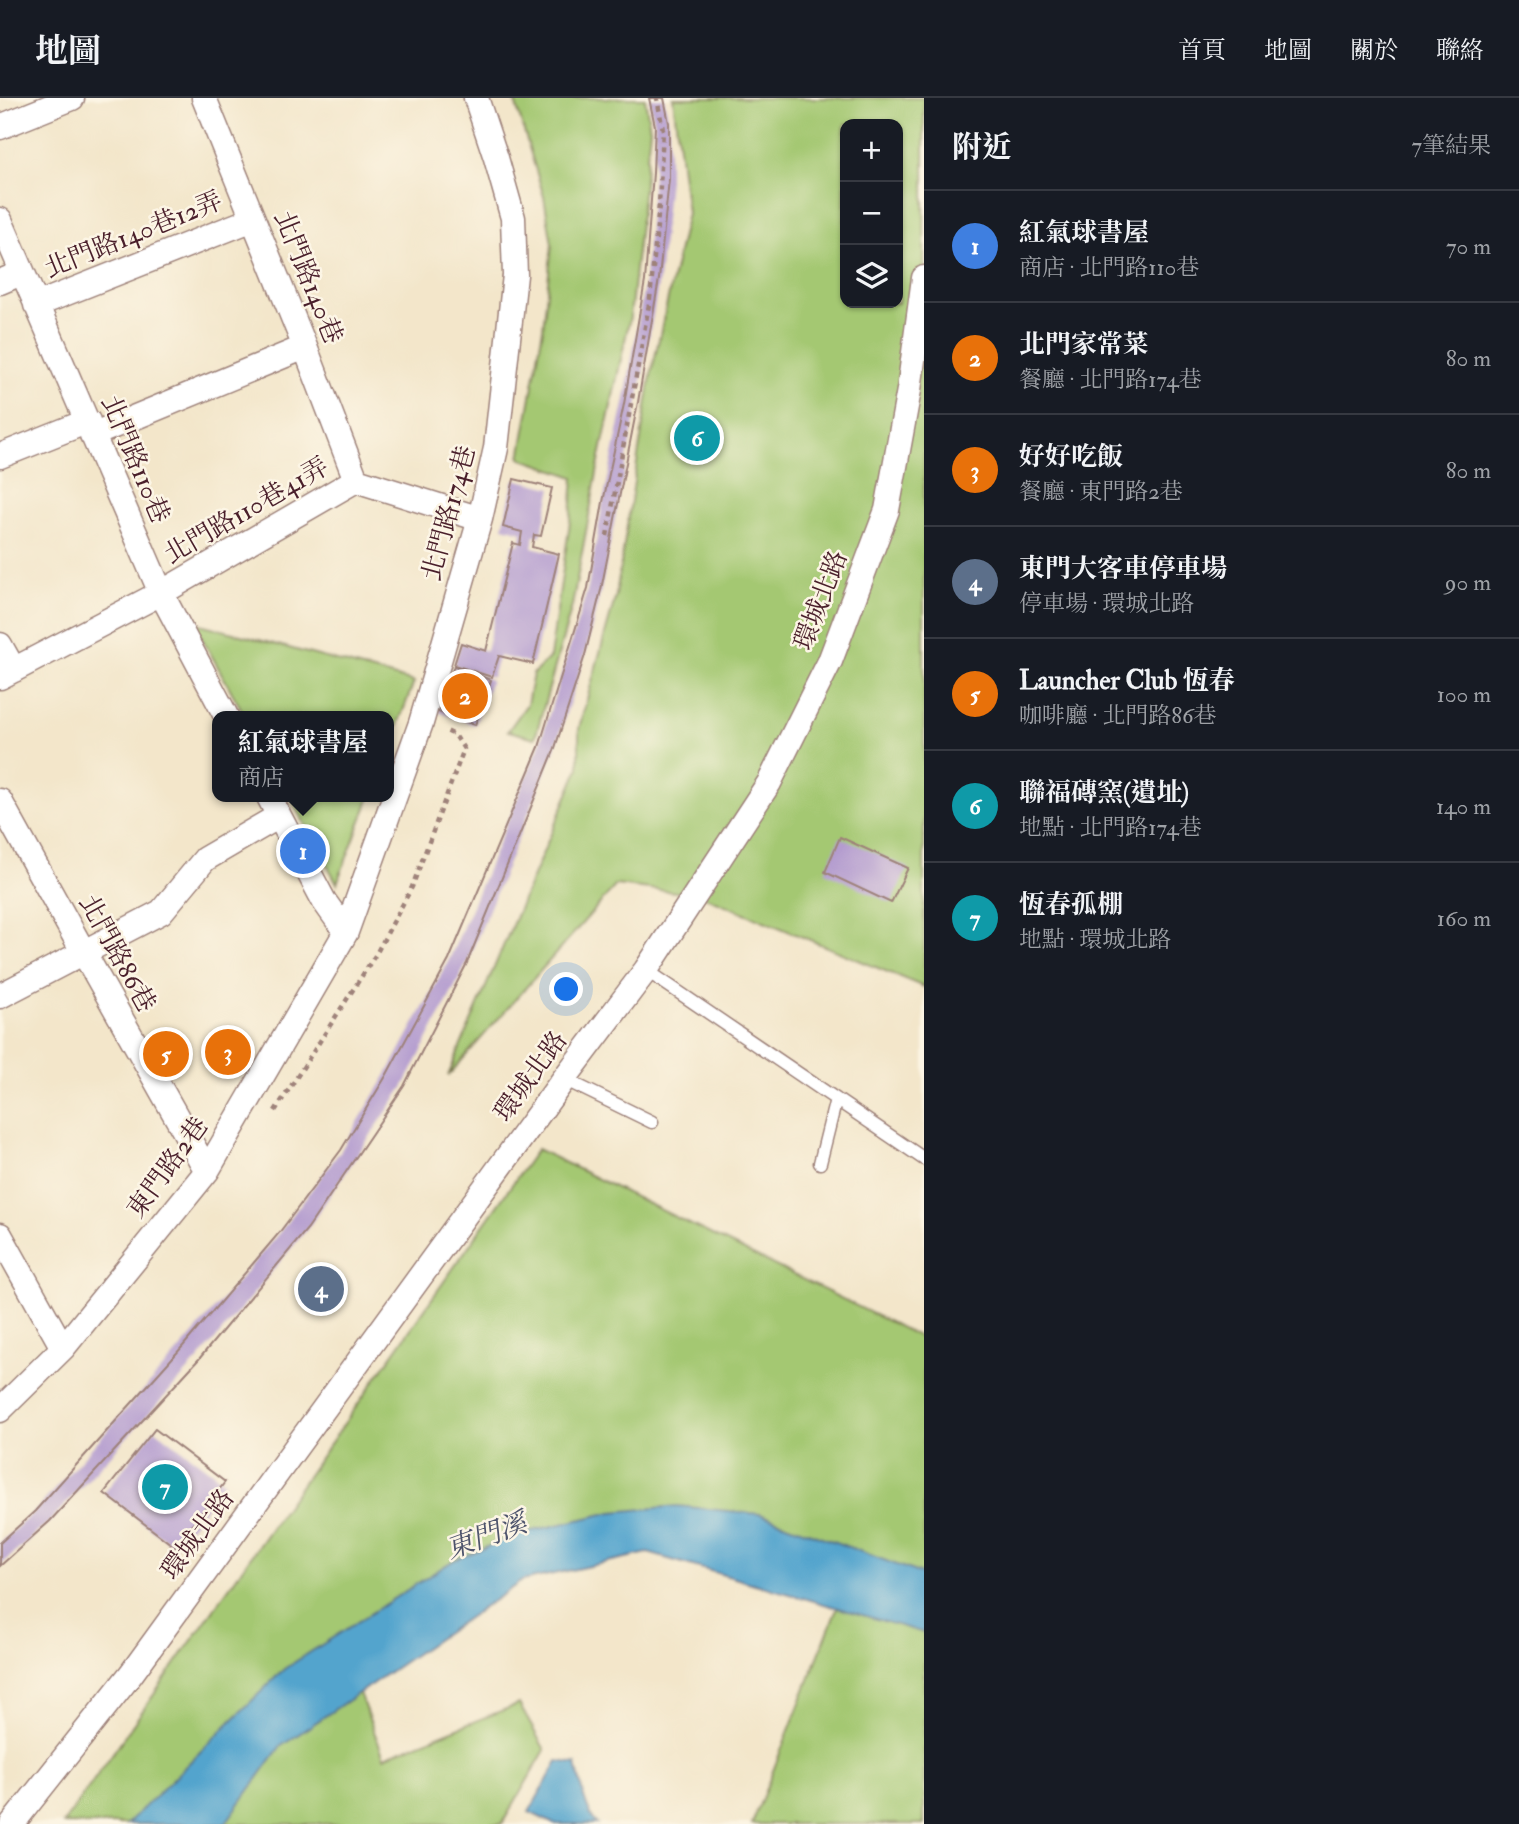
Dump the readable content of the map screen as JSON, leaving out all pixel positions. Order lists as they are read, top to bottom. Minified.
{"streets":{"street":["北門路140巷12弄","北門路140巷","北門路110巷","北門路110巷41弄","北門路174巷","環城北路","北門路86巷","東門路2巷"]},"crossings":[["北門路140巷12弄","北門路140巷"],["北門路140巷12弄","北門路110巷"],["北門路140巷","北門路110巷41弄"],["北門路110巷","北門路110巷41弄"],["北門路110巷41弄","北門路174巷"],["北門路174巷","東門路2巷"],["北門路86巷","東門路2巷"]],"water":["東門溪"],"page":{"header":"地圖","nav":["首頁","地圖","關於","聯絡"],"heading":["附近","7筆結果"],"map_buttons":["+","−"],"list":[{"mark":"1","name":"紅氣球書屋","note":"商店 · 北門路110巷","value":"70 m"},{"mark":"2","name":"北門家常菜","note":"餐廳 · 北門路174巷","value":"80 m"},{"mark":"3","name":"好好吃飯","note":"餐廳 · 東門路2巷","value":"80 m"},{"mark":"4","name":"東門大客車停車場","note":"停車場 · 環城北路","value":"90 m"},{"mark":"5","name":"Launcher Club 恆春","note":"咖啡廳 · 北門路86巷","value":"100 m"},{"mark":"6","name":"聯福磚窯(遺址)","note":"地點 · 北門路174巷","value":"140 m"},{"mark":"7","name":"恆春孤棚","note":"地點 · 環城北路","value":"160 m"}],"pins":["6","2","1","3","5","4","7"],"popup":["紅氣球書屋","商店"]}}
